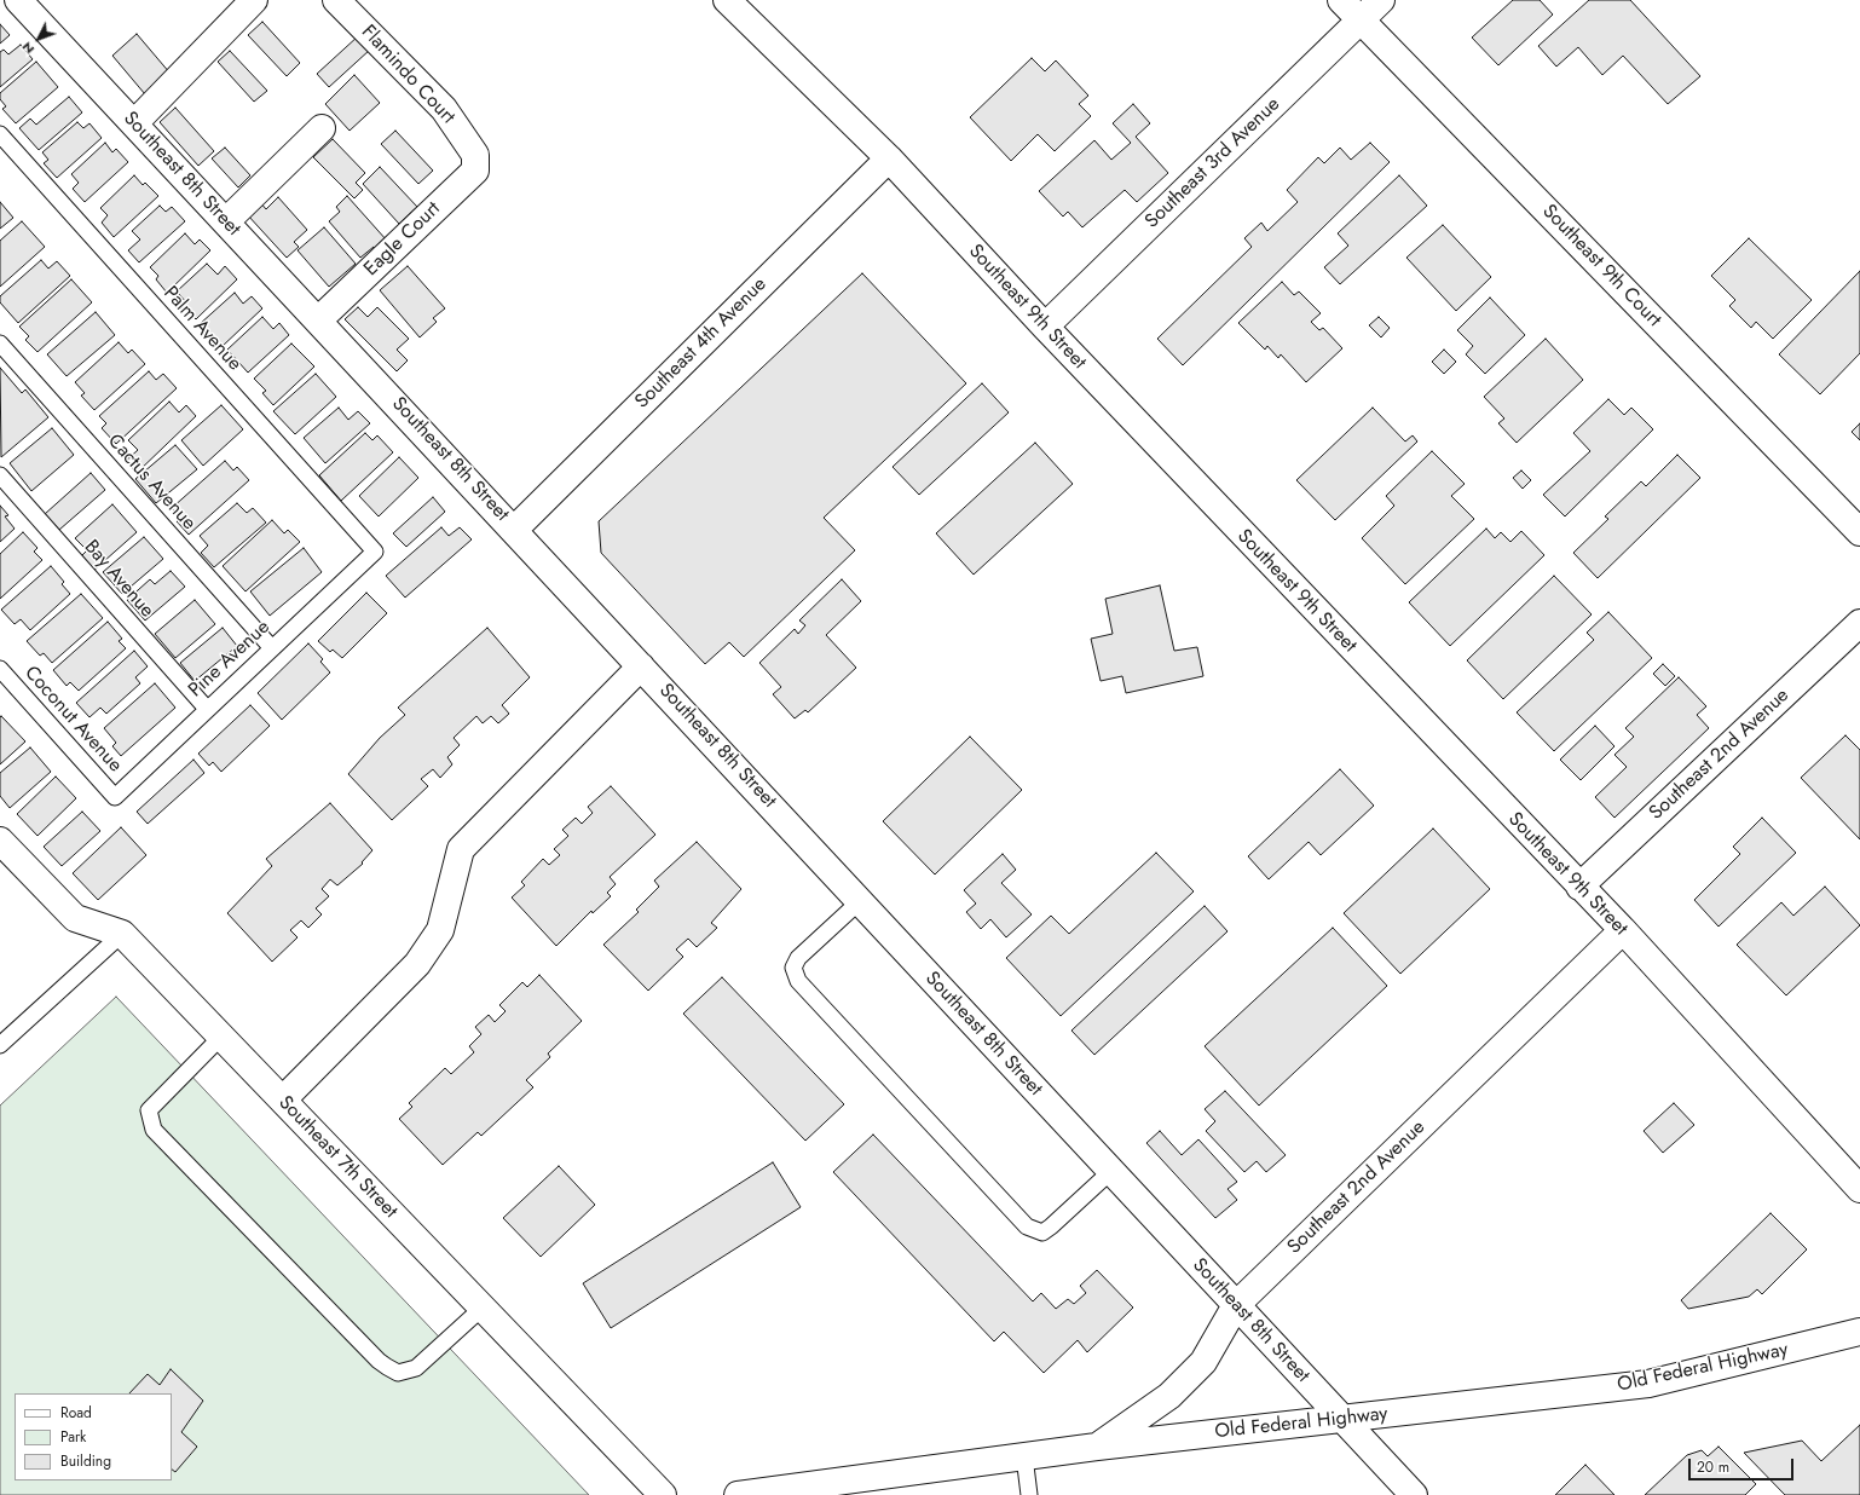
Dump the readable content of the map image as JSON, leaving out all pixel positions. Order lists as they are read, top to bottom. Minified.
{"streets":{"street":["Flamindo Court","Southeast 3rd Avenue","Southeast 8th Street","Eagle Court","Southeast 9th Court","Southeast 9th Street","Southeast 4th Avenue","Southeast 2nd Avenue","Southeast 7th Street","Old Federal Highway"],"lane":["Palm Avenue","Cactus Avenue","Bay Avenue","Pine Avenue","Coconut Avenue"]},"crossings":[["Flamindo Court","Eagle Court"],["Southeast 3rd Avenue","Southeast 9th Court"],["Southeast 3rd Avenue","Southeast 9th Street"],["Southeast 8th Street","Eagle Court"],["Southeast 8th Street","Southeast 4th Avenue"],["Southeast 8th Street","Southeast 2nd Avenue"],["Southeast 8th Street","Old Federal Highway"],["Southeast 9th Street","Southeast 4th Avenue"],["Southeast 9th Street","Southeast 2nd Avenue"],["Palm Avenue","Pine Avenue"],["Cactus Avenue","Pine Avenue"],["Bay Avenue","Pine Avenue"],["Pine Avenue","Coconut Avenue"],["Southeast 2nd Avenue","Old Federal Highway"]],"legend":["Road","Park","Building"],"scale_bar":"20 m","north":"bottom left"}
